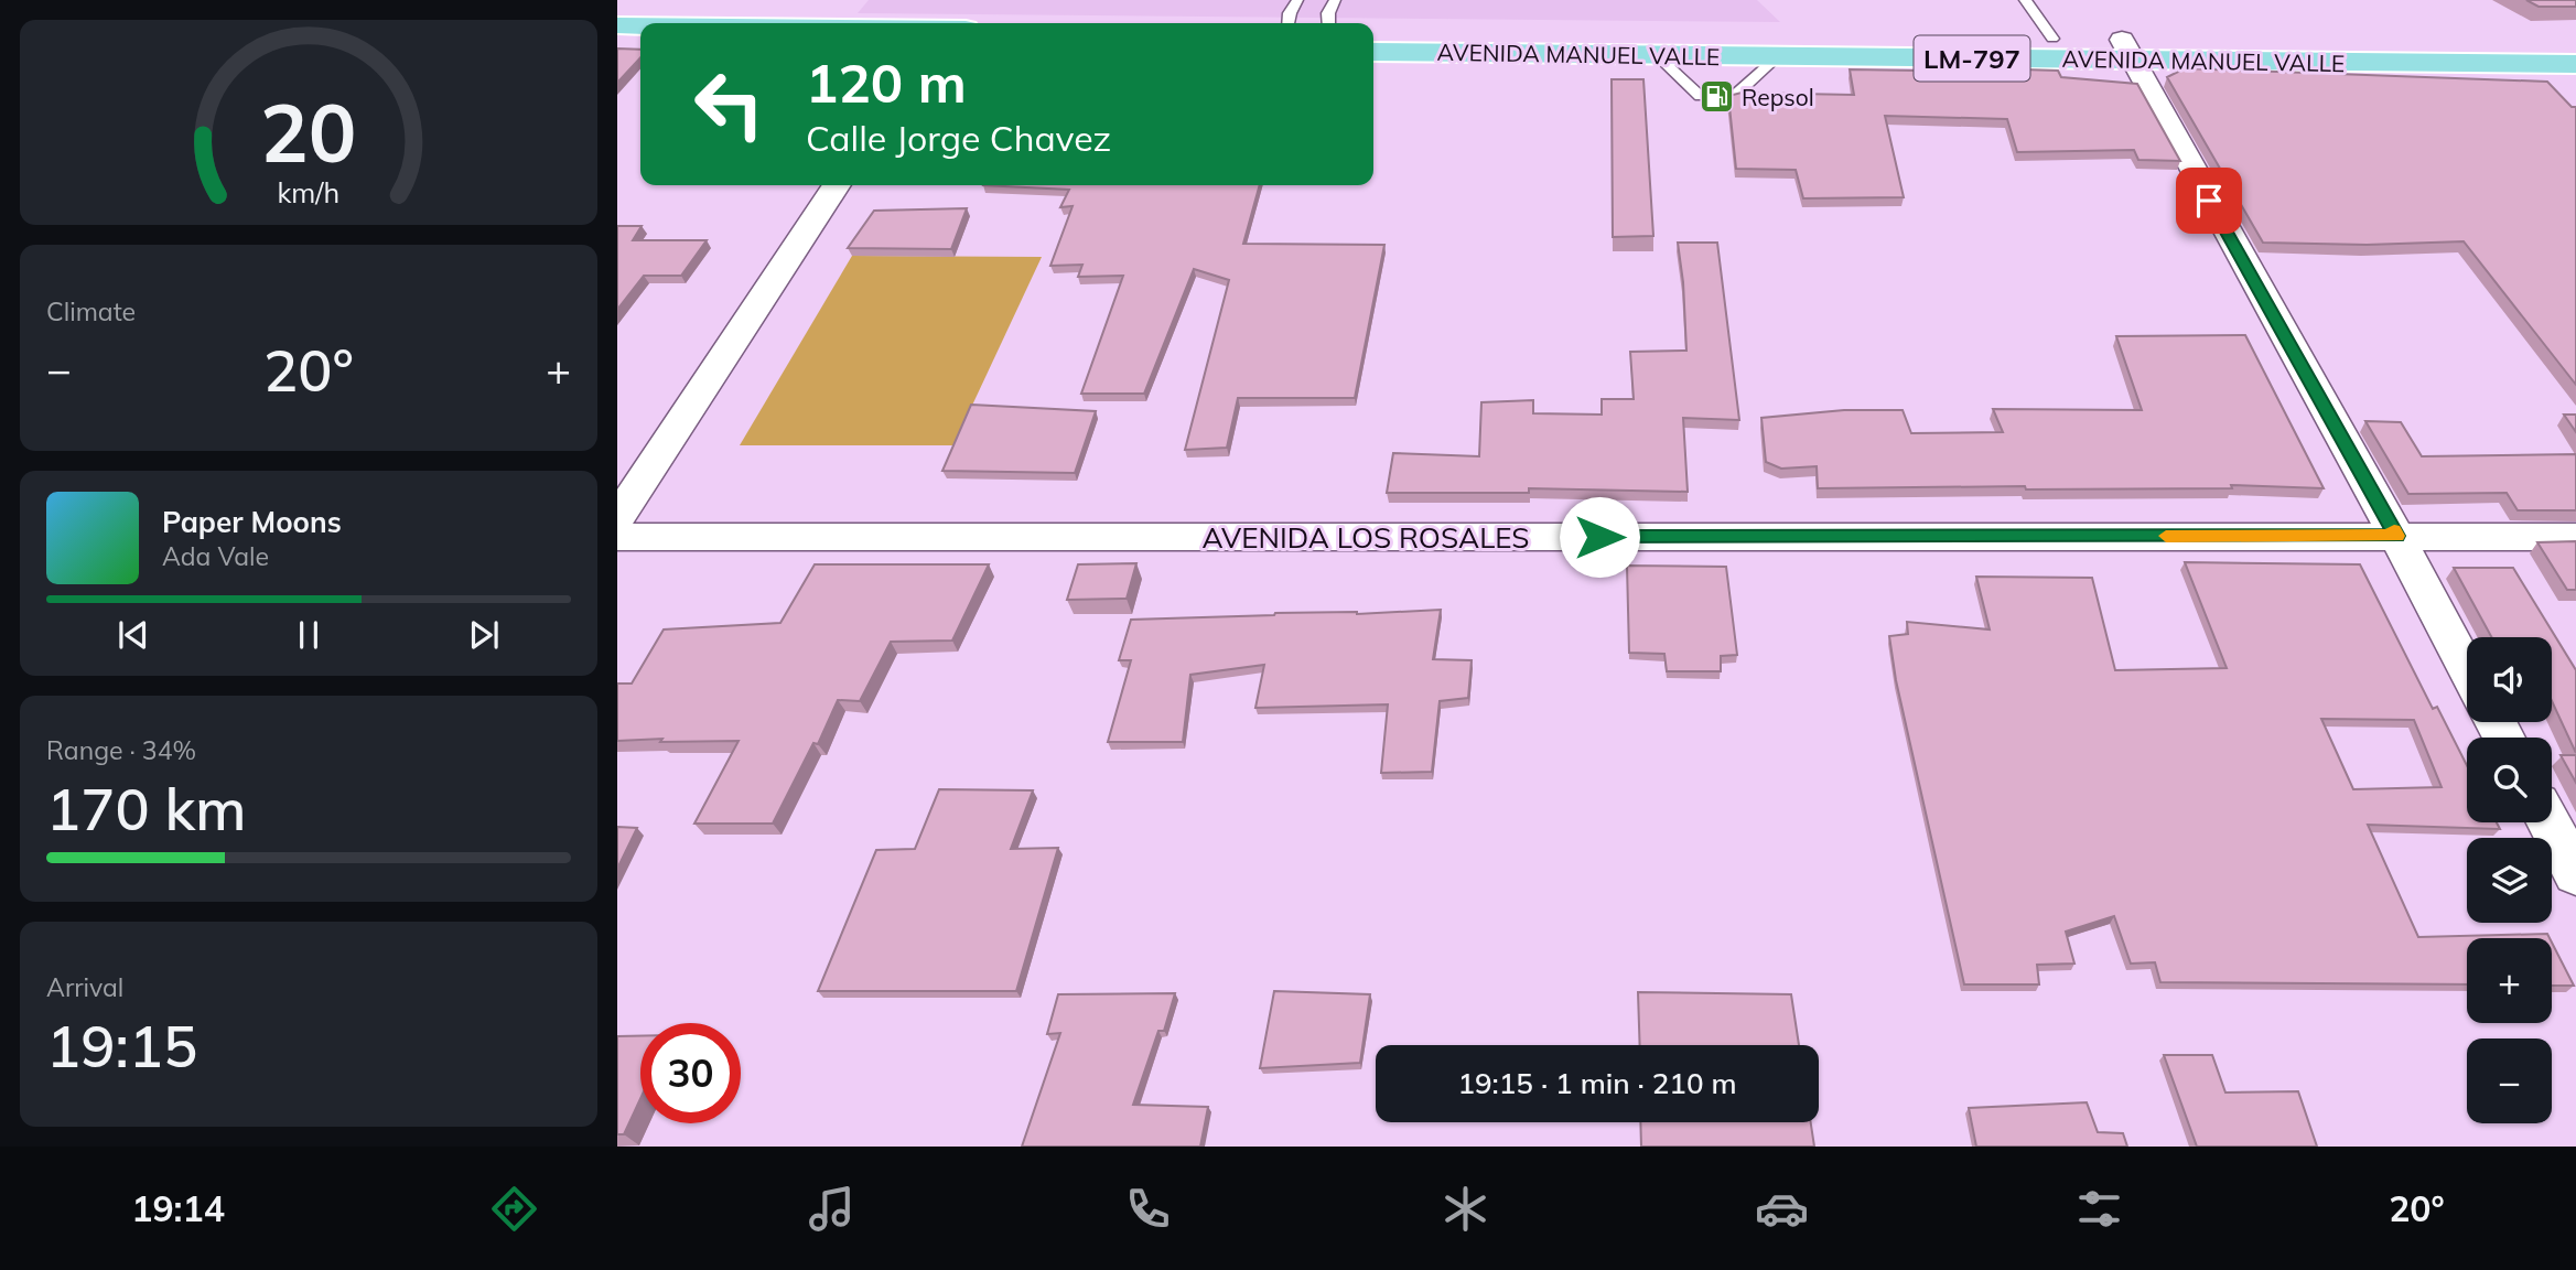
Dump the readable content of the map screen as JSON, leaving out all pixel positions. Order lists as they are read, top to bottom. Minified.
{"streets":{"main road":["AVENIDA MANUEL VALLE","LM-797"],"street":["AVENIDA LOS ROSALES"]},"places":{"fuel station":["Repsol"]},"page":{"turn":["120 m","Calle Jorge Chavez"],"tile":["Climate",["Range · 34%","170 km"],["Arrival","19:15"]],"heat":["−","20°","+"],"song":["Paper Moons","Ada Vale"],"map_buttons":["+","−"],"limit":"30","trip":"19:15 · 1 min · 210 m","tabs":["19:14","20°"],"gauge":["20","km/h"]}}
